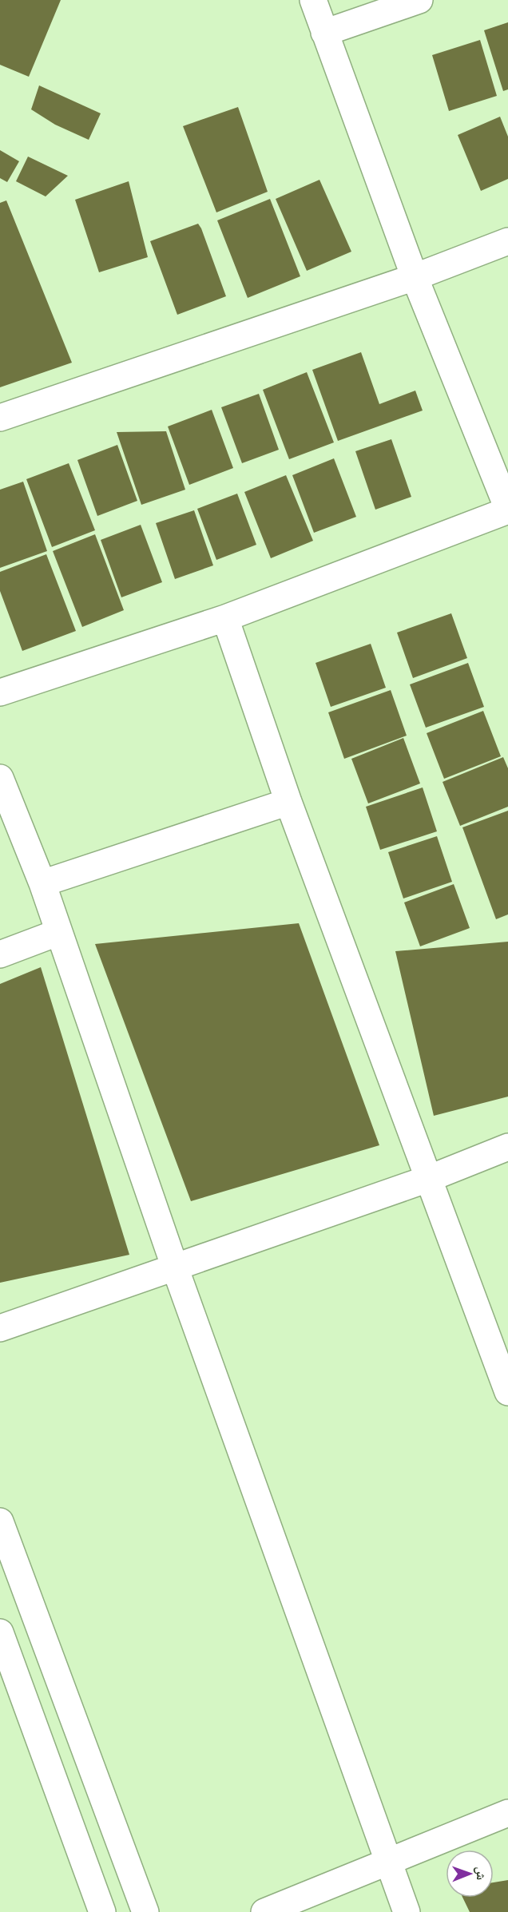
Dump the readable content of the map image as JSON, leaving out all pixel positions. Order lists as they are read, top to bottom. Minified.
{"north":"right"}
